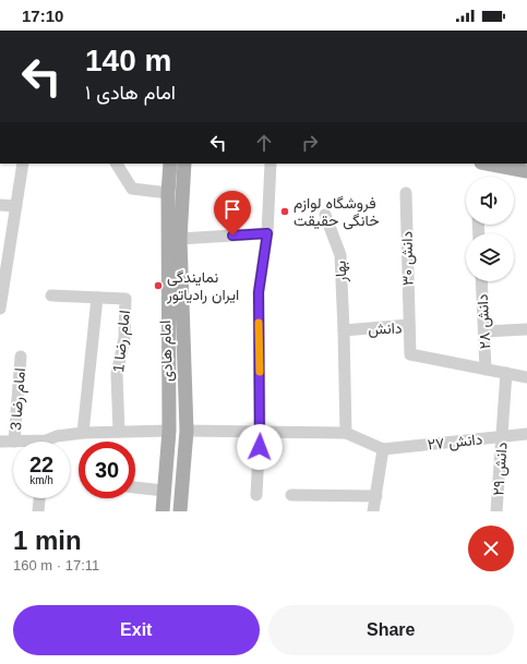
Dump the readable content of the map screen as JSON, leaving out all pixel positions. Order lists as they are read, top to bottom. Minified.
{"streets":{"main road":["امام هادی"],"street":["دانش ۳۰","بهار","دانش ۲۸","دانش","امام رضا 1","امام رضا 3","دانش ۲۷","دانش ٢٩"]},"crossings":[["دانش ۳۰","دانش"],["بهار","دانش"],["دانش ۲۸","دانش"],["دانش","دانش ٢٩"],["دانش ۲۷","دانش ٢٩"]],"places":["فروشگاه لوازم خانگی حقیقت","نمایندگی ایران رادیاتور"],"page":{"status":"17:10","turn":["140 m","امام هادی ١"],"speed":"22 km/h","limit":"30","heading":["1 min","160 m · 17:11"],"buttons":["Exit","Share"]}}
